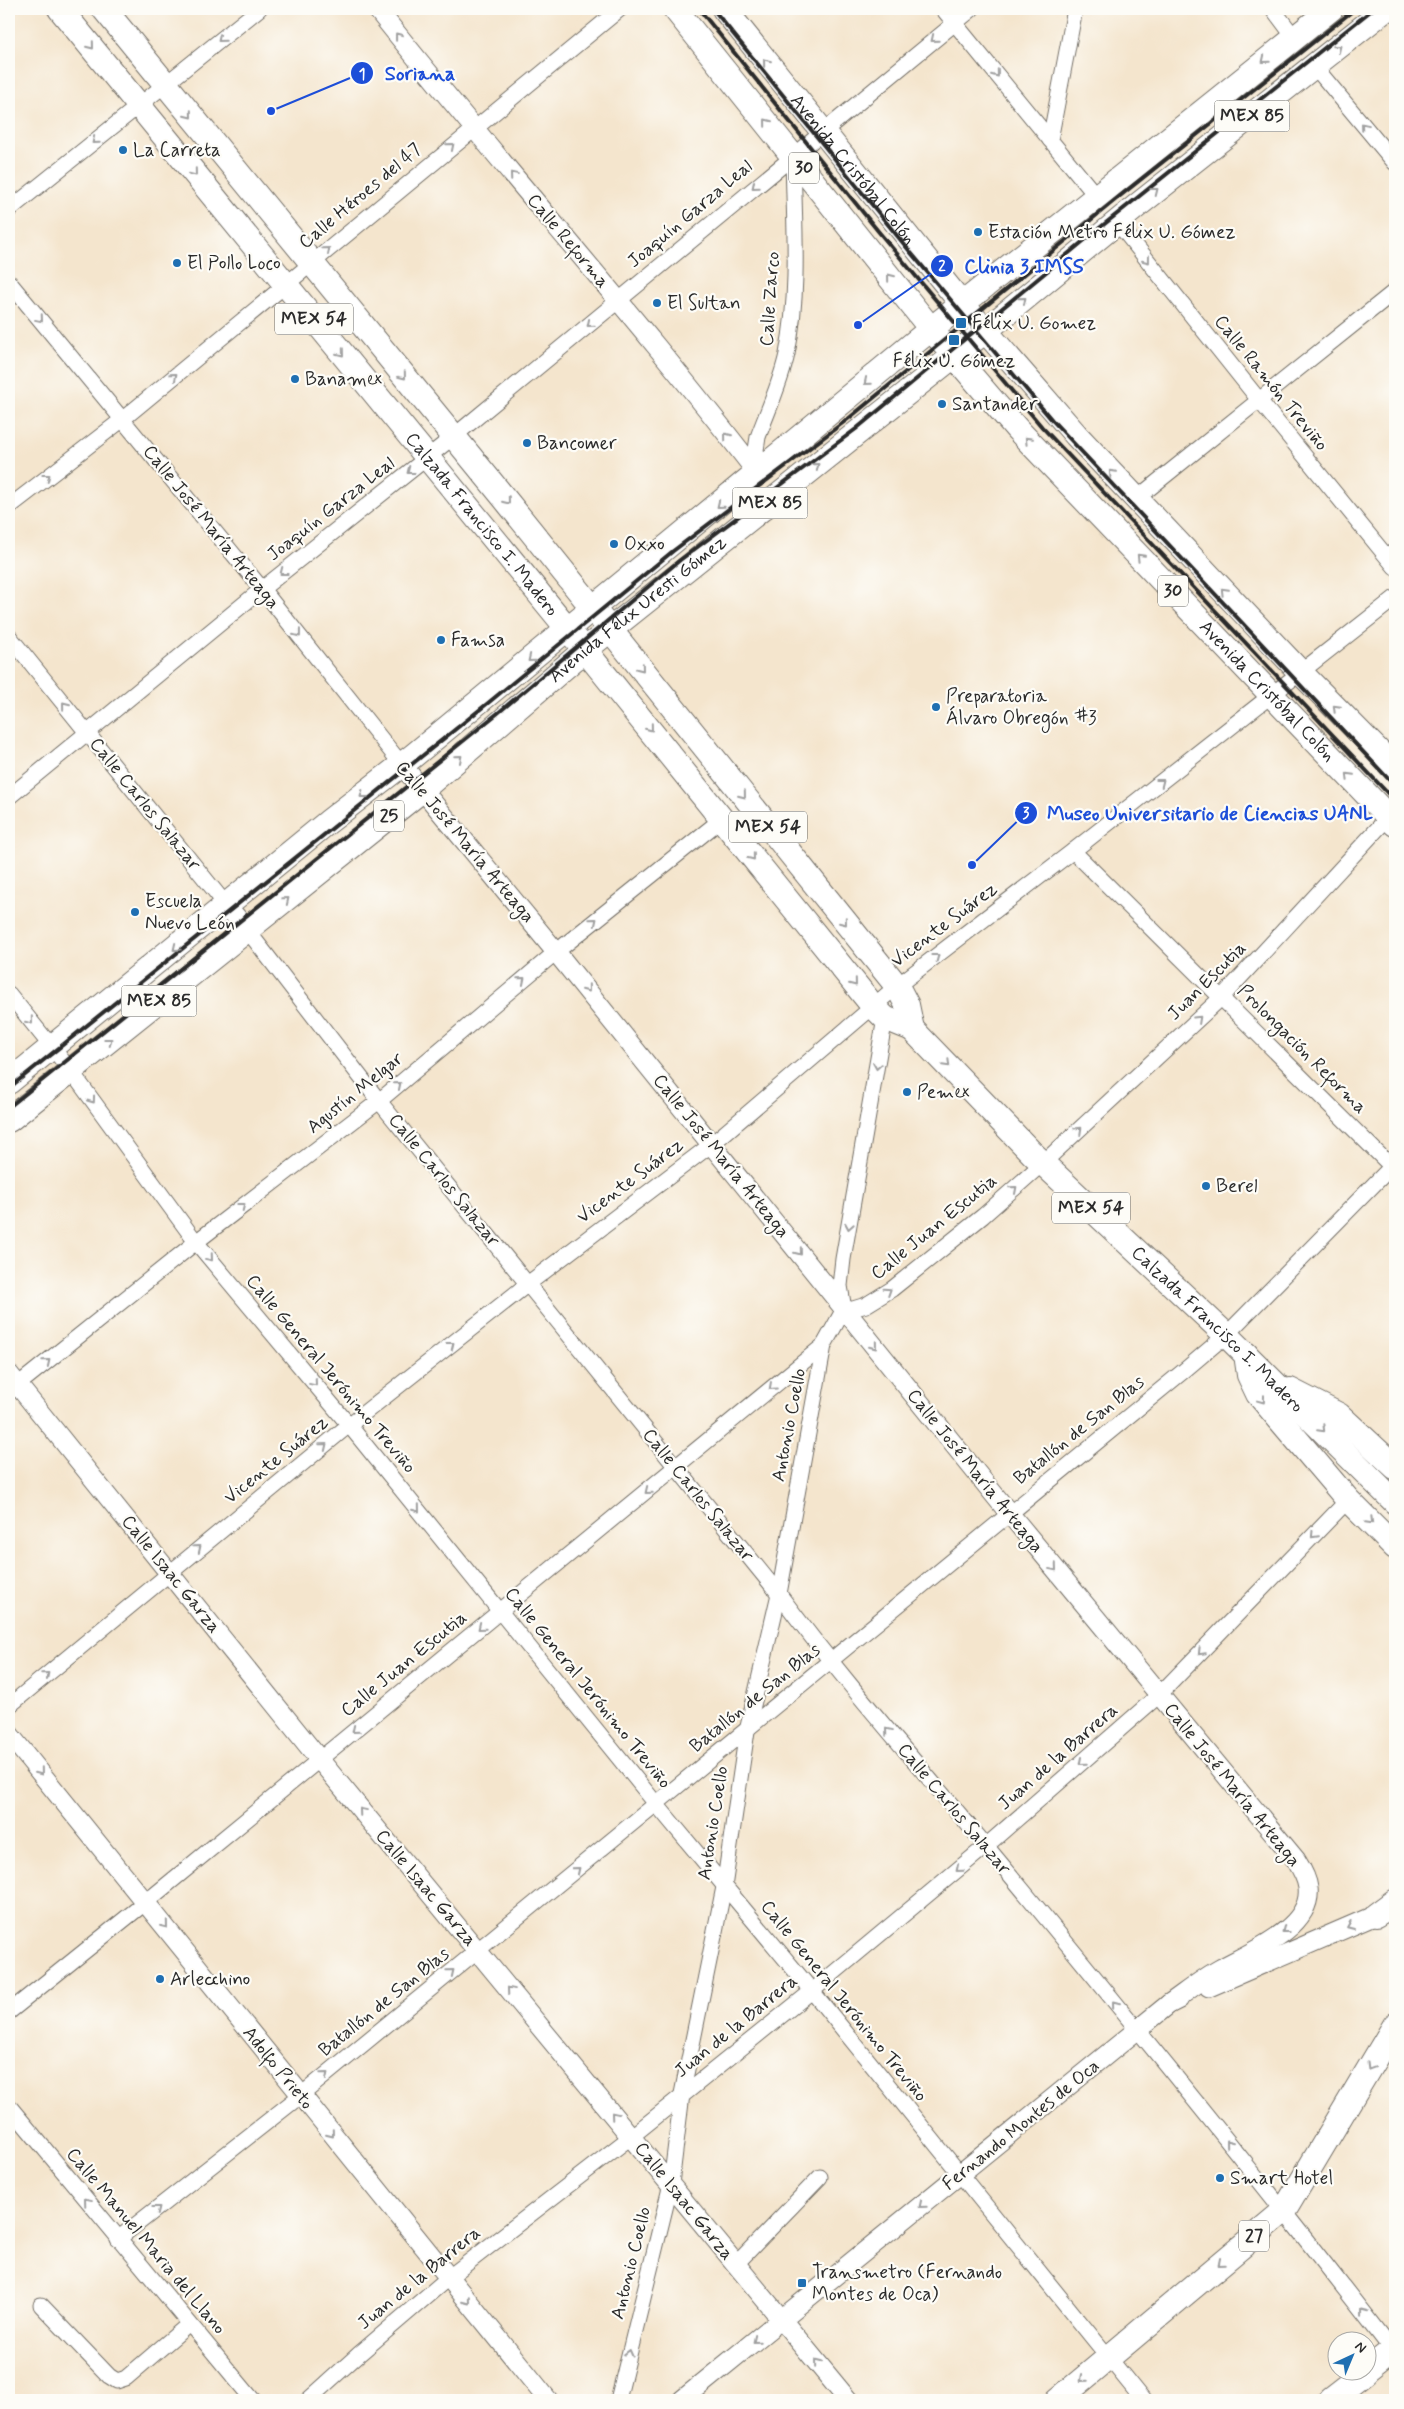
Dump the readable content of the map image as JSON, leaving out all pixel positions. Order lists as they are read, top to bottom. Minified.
{"streets":{"main road":["MEX 85","30","Avenida Cristóbal Colón","MEX 54","Calzada Francisco I. Madero","Avenida Félix Uresti Gómez","25","27"],"street":["Calle Héroes del 47","Joaquín Garza Leal","Calle Reforma","Calle Zarco","Calle Ramón Treviño","Calle José María Arteaga","Calle Carlos Salazar","Vicente Suárez","Juan Escutia","Prolongación Reforma","Agustín Melgar","Calle Juan Escutia","Calle General Jerónimo Treviño","Antonio Coello","Batallón de San Blas","Calle Isaac Garza","Juan de la Barrera","Adolfo Prieto","Fernando Montes de Oca","Calle Manuel Maria del Llano"]},"crossings":[["Avenida Cristóbal Colón","Joaquín Garza Leal"],["Avenida Cristóbal Colón","Calle Zarco"],["Avenida Cristóbal Colón","Avenida Félix Uresti Gómez"],["Avenida Cristóbal Colón","Vicente Suárez"],["Avenida Cristóbal Colón","Juan Escutia"],["Calle Héroes del 47","Calle Reforma"],["Calle Héroes del 47","Calzada Francisco I. Madero"],["Calle Héroes del 47","Calle José María Arteaga"],["Joaquín Garza Leal","Calle Reforma"],["Joaquín Garza Leal","Calle Zarco"],["Joaquín Garza Leal","Calzada Francisco I. Madero"],["Joaquín Garza Leal","Calle José María Arteaga"],["Joaquín Garza Leal","Calle Carlos Salazar"],["Calle Reforma","Calle Zarco"],["Calle Reforma","Avenida Félix Uresti Gómez"],["Calle Zarco","Avenida Félix Uresti Gómez"],["Calle Ramón Treviño","Avenida Félix Uresti Gómez"],["Calzada Francisco I. Madero","Avenida Félix Uresti Gómez"],["Calzada Francisco I. Madero","Vicente Suárez"],["Calzada Francisco I. Madero","Juan Escutia"],["Calzada Francisco I. Madero","Agustín Melgar"],["Calzada Francisco I. Madero","Calle Juan Escutia"],["Calzada Francisco I. Madero","Batallón de San Blas"],["Calle José María Arteaga","Avenida Félix Uresti Gómez"],["Calle José María Arteaga","Vicente Suárez"],["Calle José María Arteaga","Agustín Melgar"],["Calle José María Arteaga","Calle Juan Escutia"],["Calle José María Arteaga","Antonio Coello"],["Calle José María Arteaga","Batallón de San Blas"],["Calle José María Arteaga","Juan de la Barrera"],["Calle José María Arteaga","Fernando Montes de Oca"],["Avenida Félix Uresti Gómez","Calle Carlos Salazar"],["Avenida Félix Uresti Gómez","Calle General Jerónimo Treviño"],["Calle Carlos Salazar","Vicente Suárez"],["Calle Carlos Salazar","Agustín Melgar"],["Calle Carlos Salazar","Calle Juan Escutia"],["Calle Carlos Salazar","Antonio Coello"],["Calle Carlos Salazar","Batallón de San Blas"],["Calle Carlos Salazar","Juan de la Barrera"],["Calle Carlos Salazar","Fernando Montes de Oca"],["Calle Carlos Salazar","27"],["Vicente Suárez","Prolongación Reforma"],["Vicente Suárez","Calle General Jerónimo Treviño"],["Vicente Suárez","Calle Isaac Garza"],["Juan Escutia","Prolongación Reforma"],["Juan Escutia","Calle Juan Escutia"],["Prolongación Reforma","Batallón de San Blas"],["Agustín Melgar","Calle General Jerónimo Treviño"],["Agustín Melgar","Calle Isaac Garza"],["Calle Juan Escutia","Calle General Jerónimo Treviño"],["Calle Juan Escutia","Antonio Coello"],["Calle Juan Escutia","Calle Isaac Garza"],["Calle Juan Escutia","Adolfo Prieto"],["Calle General Jerónimo Treviño","Antonio Coello"],["Calle General Jerónimo Treviño","Batallón de San Blas"],["Calle General Jerónimo Treviño","Juan de la Barrera"],["Calle General Jerónimo Treviño","Fernando Montes de Oca"],["Calle General Jerónimo Treviño","27"],["Antonio Coello","Batallón de San Blas"],["Antonio Coello","Calle Isaac Garza"],["Antonio Coello","Juan de la Barrera"],["Batallón de San Blas","Calle Isaac Garza"],["Batallón de San Blas","Adolfo Prieto"],["Batallón de San Blas","Calle Manuel Maria del Llano"],["Calle Isaac Garza","Juan de la Barrera"],["Calle Isaac Garza","Fernando Montes de Oca"],["Juan de la Barrera","Adolfo Prieto"]],"one_way":["Avenida Cristóbal Colón","Calle Héroes del 47","Joaquín Garza Leal","Calle Reforma","Calle Ramón Treviño","Calzada Francisco I. Madero","Calle José María Arteaga","Calle Carlos Salazar","Vicente Suárez","Juan Escutia","Agustín Melgar","Calle General Jerónimo Treviño","Batallón de San Blas","Calle Isaac Garza","Juan de la Barrera","Adolfo Prieto","Fernando Montes de Oca","Calle Manuel Maria del Llano"],"places":{"other":["Soriana","La Carreta","Estación Metro Félix U. Gómez","El Pollo Loco","El Sultan","Clinia 3 IMSS","Banamex","Santander","Bancomer","Oxxo","Famsa","Preparatoria Álvaro Obregón #3","Museo Universitario de Ciencias UANL","Escuela Nuevo León","Pemex","Berel","Arlecchino","Smart Hotel"],"transit":["Félix U. Gomez","Félix U. Gómez","Transmetro (Fernando Montes de Oca)"]},"north":"top right"}
